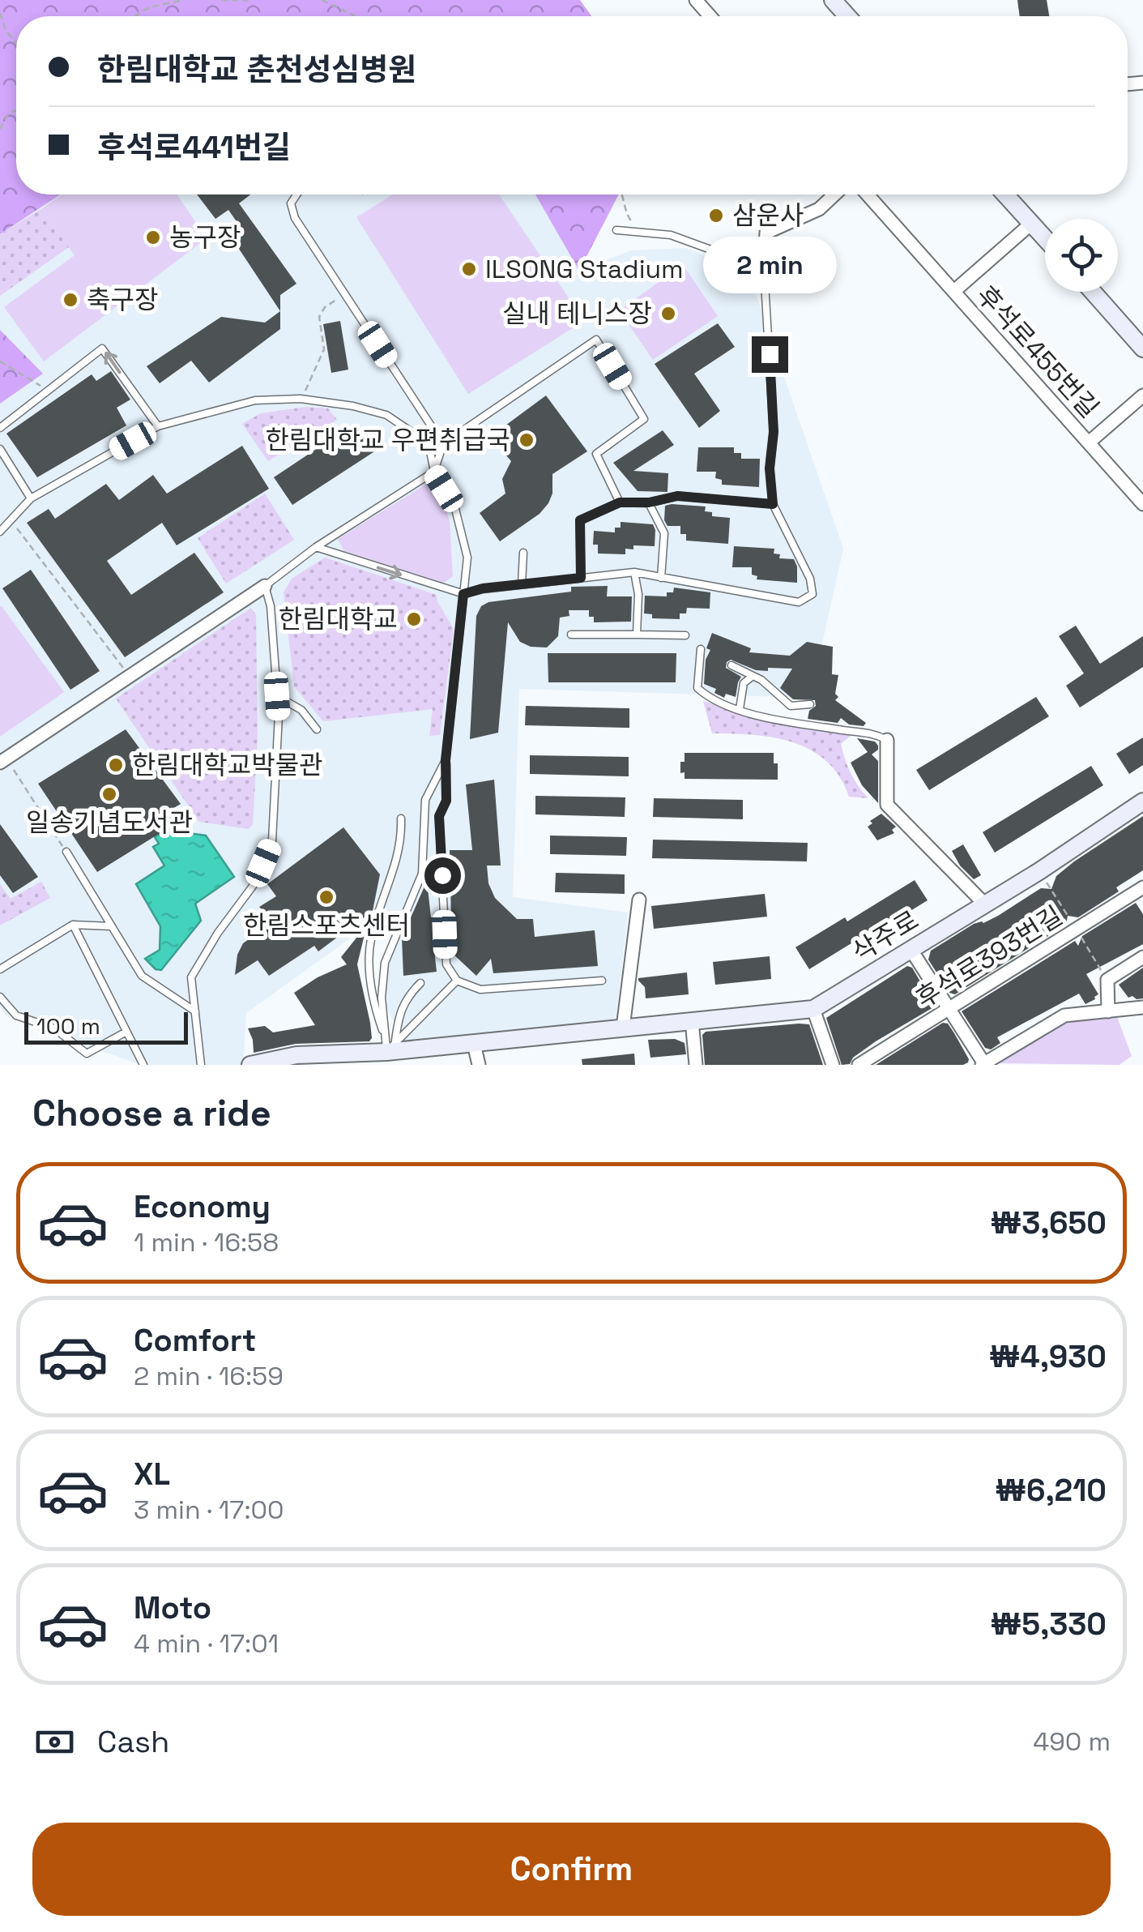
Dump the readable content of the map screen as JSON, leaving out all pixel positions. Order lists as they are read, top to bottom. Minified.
{"streets":{"street":["후석로455번길","삭주로","후석로393번길"]},"places":["삼운사","농구장","ILSONG Stadium","축구장","실내 테니스장","한림대학교 우편취급국","한림대학교","한림대학교박물관","일송기념도서관","한림스포츠센터"],"scale_bar":"100 m","page":{"banner":["한림대학교 춘천성심병원","후석로441번길"],"bubble":"2 min","scale":"100 m","heading":"Choose a ride","list":[{"name":"Economy","note":"1 min · 16:58","value":"₩3,650"},{"name":"Comfort","note":"2 min · 16:59","value":"₩4,930"},{"name":"XL","note":"3 min · 17:00","value":"₩6,210"},{"name":"Moto","note":"4 min · 17:01","value":"₩5,330"}],"pay":["Cash","490 m"],"buttons":"Confirm"}}
